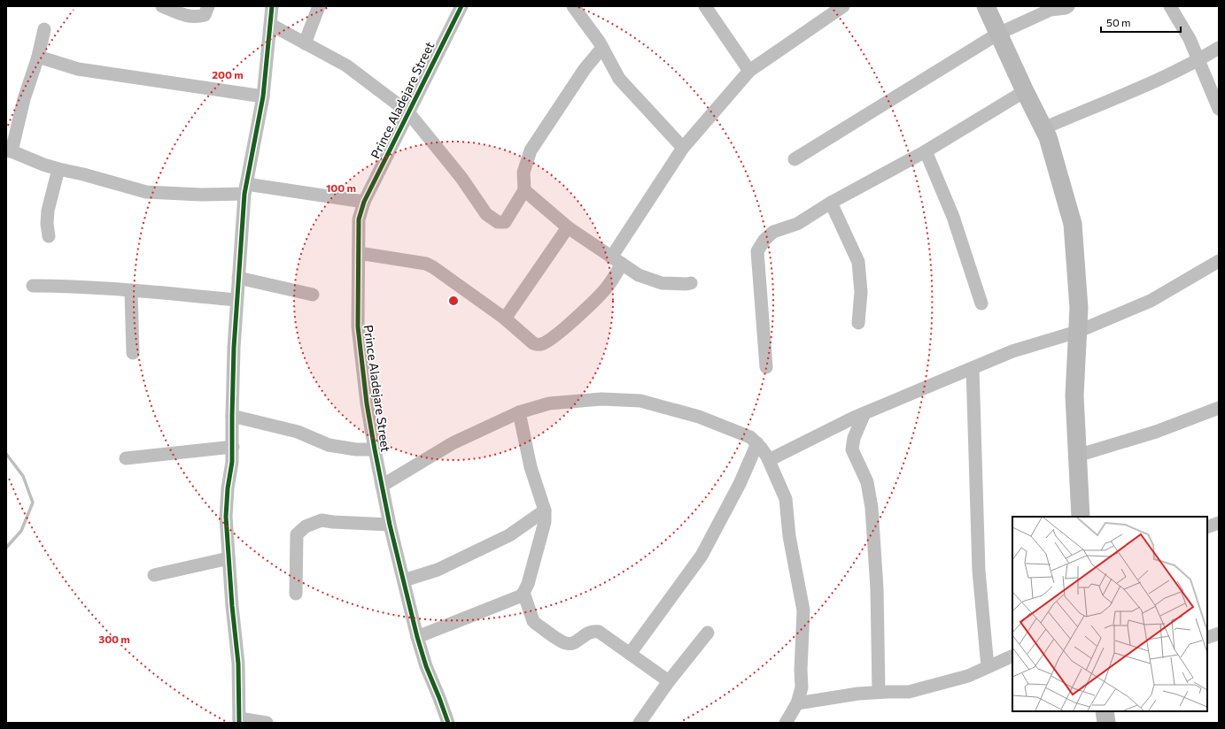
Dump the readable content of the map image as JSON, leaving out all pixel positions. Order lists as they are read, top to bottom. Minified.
{"streets":{"street":["Prince Aladejare Street"]},"scale_bar":"50 m","rings":["200 m","100 m","300 m"]}
